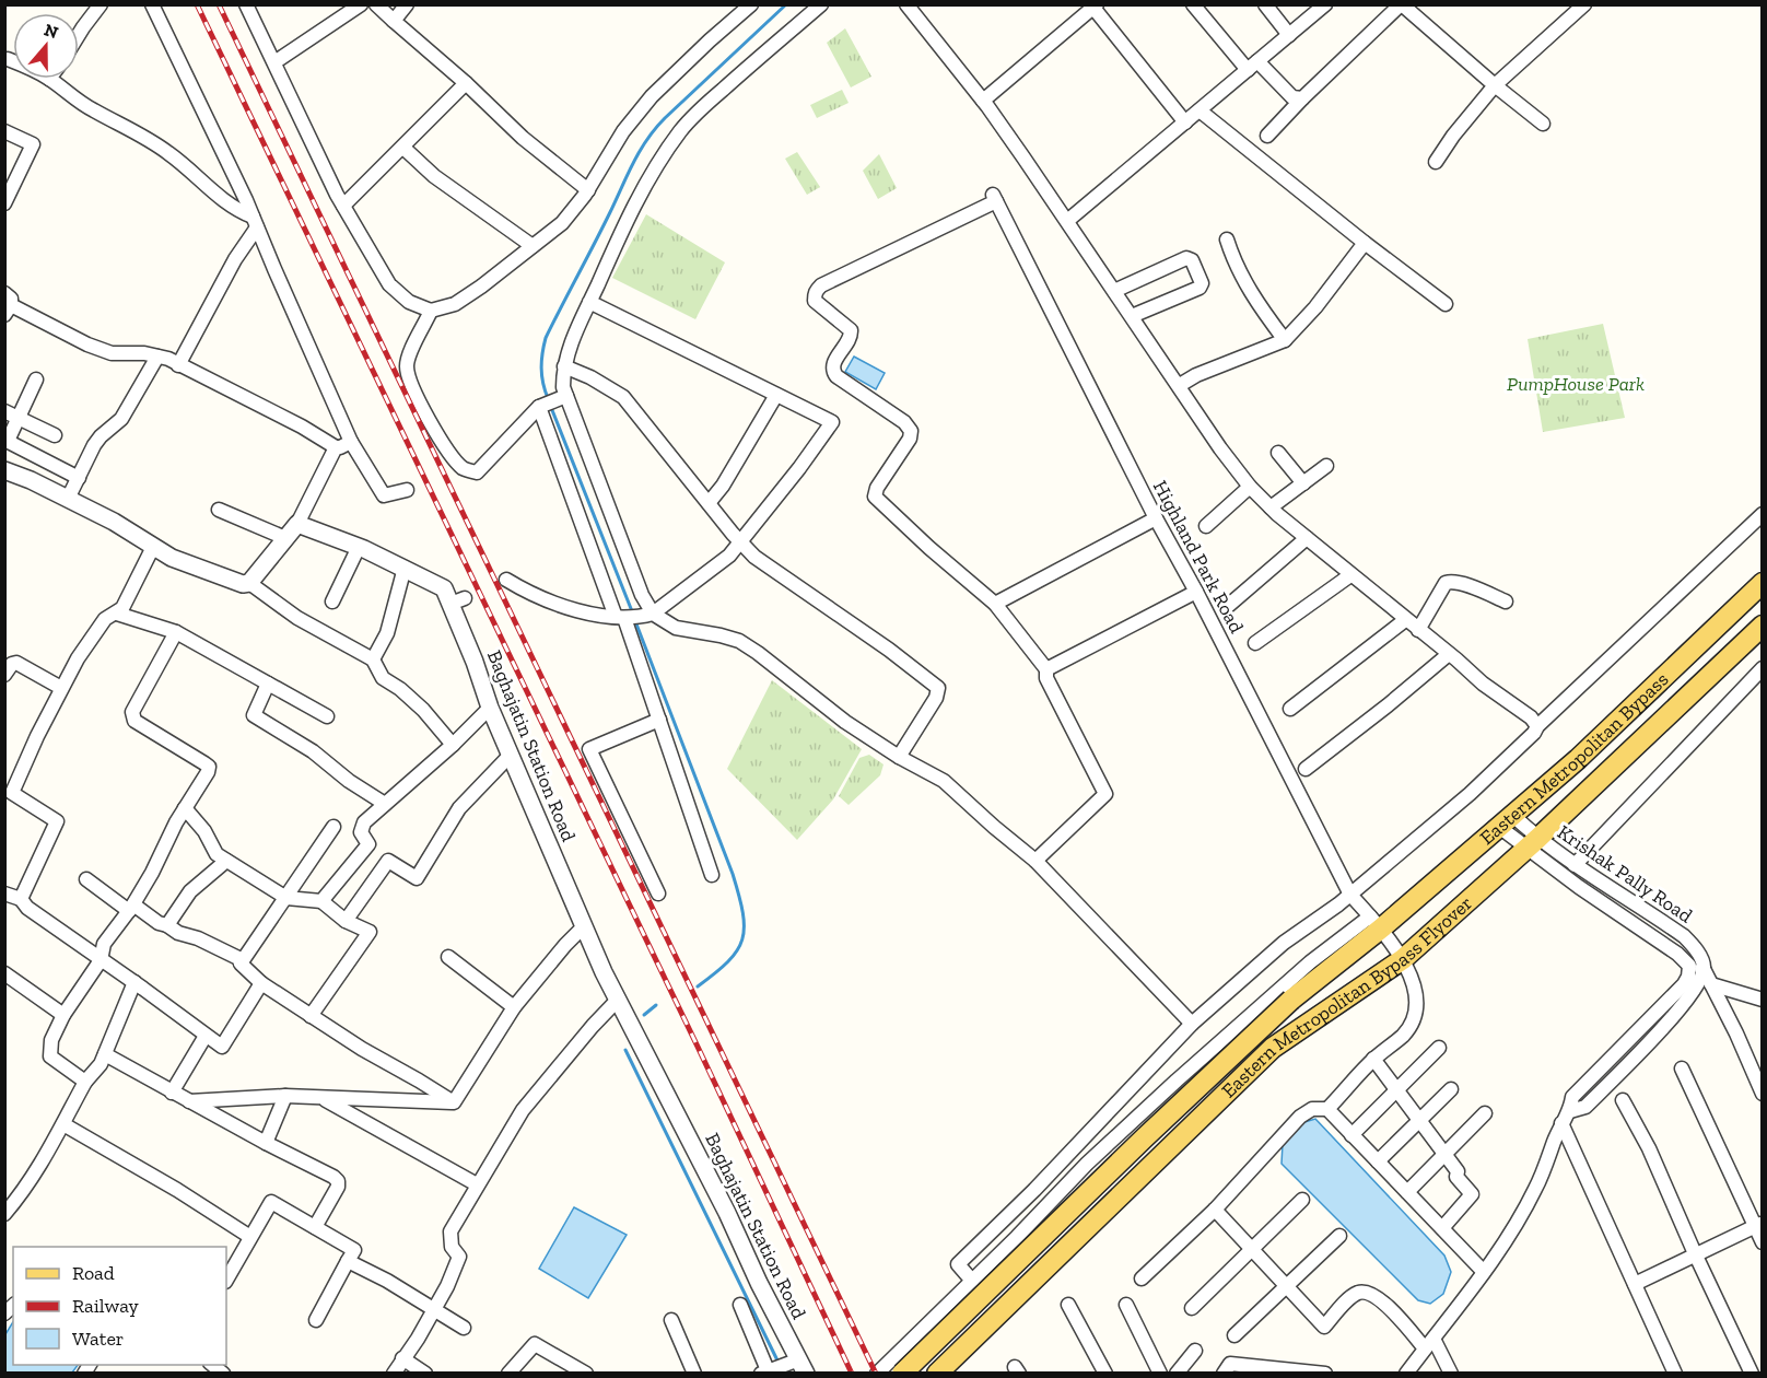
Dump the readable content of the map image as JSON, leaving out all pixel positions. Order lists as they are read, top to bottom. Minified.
{"streets":{"main road":["Eastern Metropolitan Bypass","Eastern Metropolitan Bypass Flyover"],"street":["Highland Park Road","Baghajatin Station Road","Krishak Pally Road"]},"crossings":[["Highland Park Road","Eastern Metropolitan Bypass"],["Highland Park Road","Eastern Metropolitan Bypass Flyover"],["Eastern Metropolitan Bypass","Krishak Pally Road"],["Eastern Metropolitan Bypass","Eastern Metropolitan Bypass Flyover"],["Krishak Pally Road","Eastern Metropolitan Bypass Flyover"]],"parks":["PumpHouse Park"],"legend":["Road","Railway","Water"],"north":"top"}
